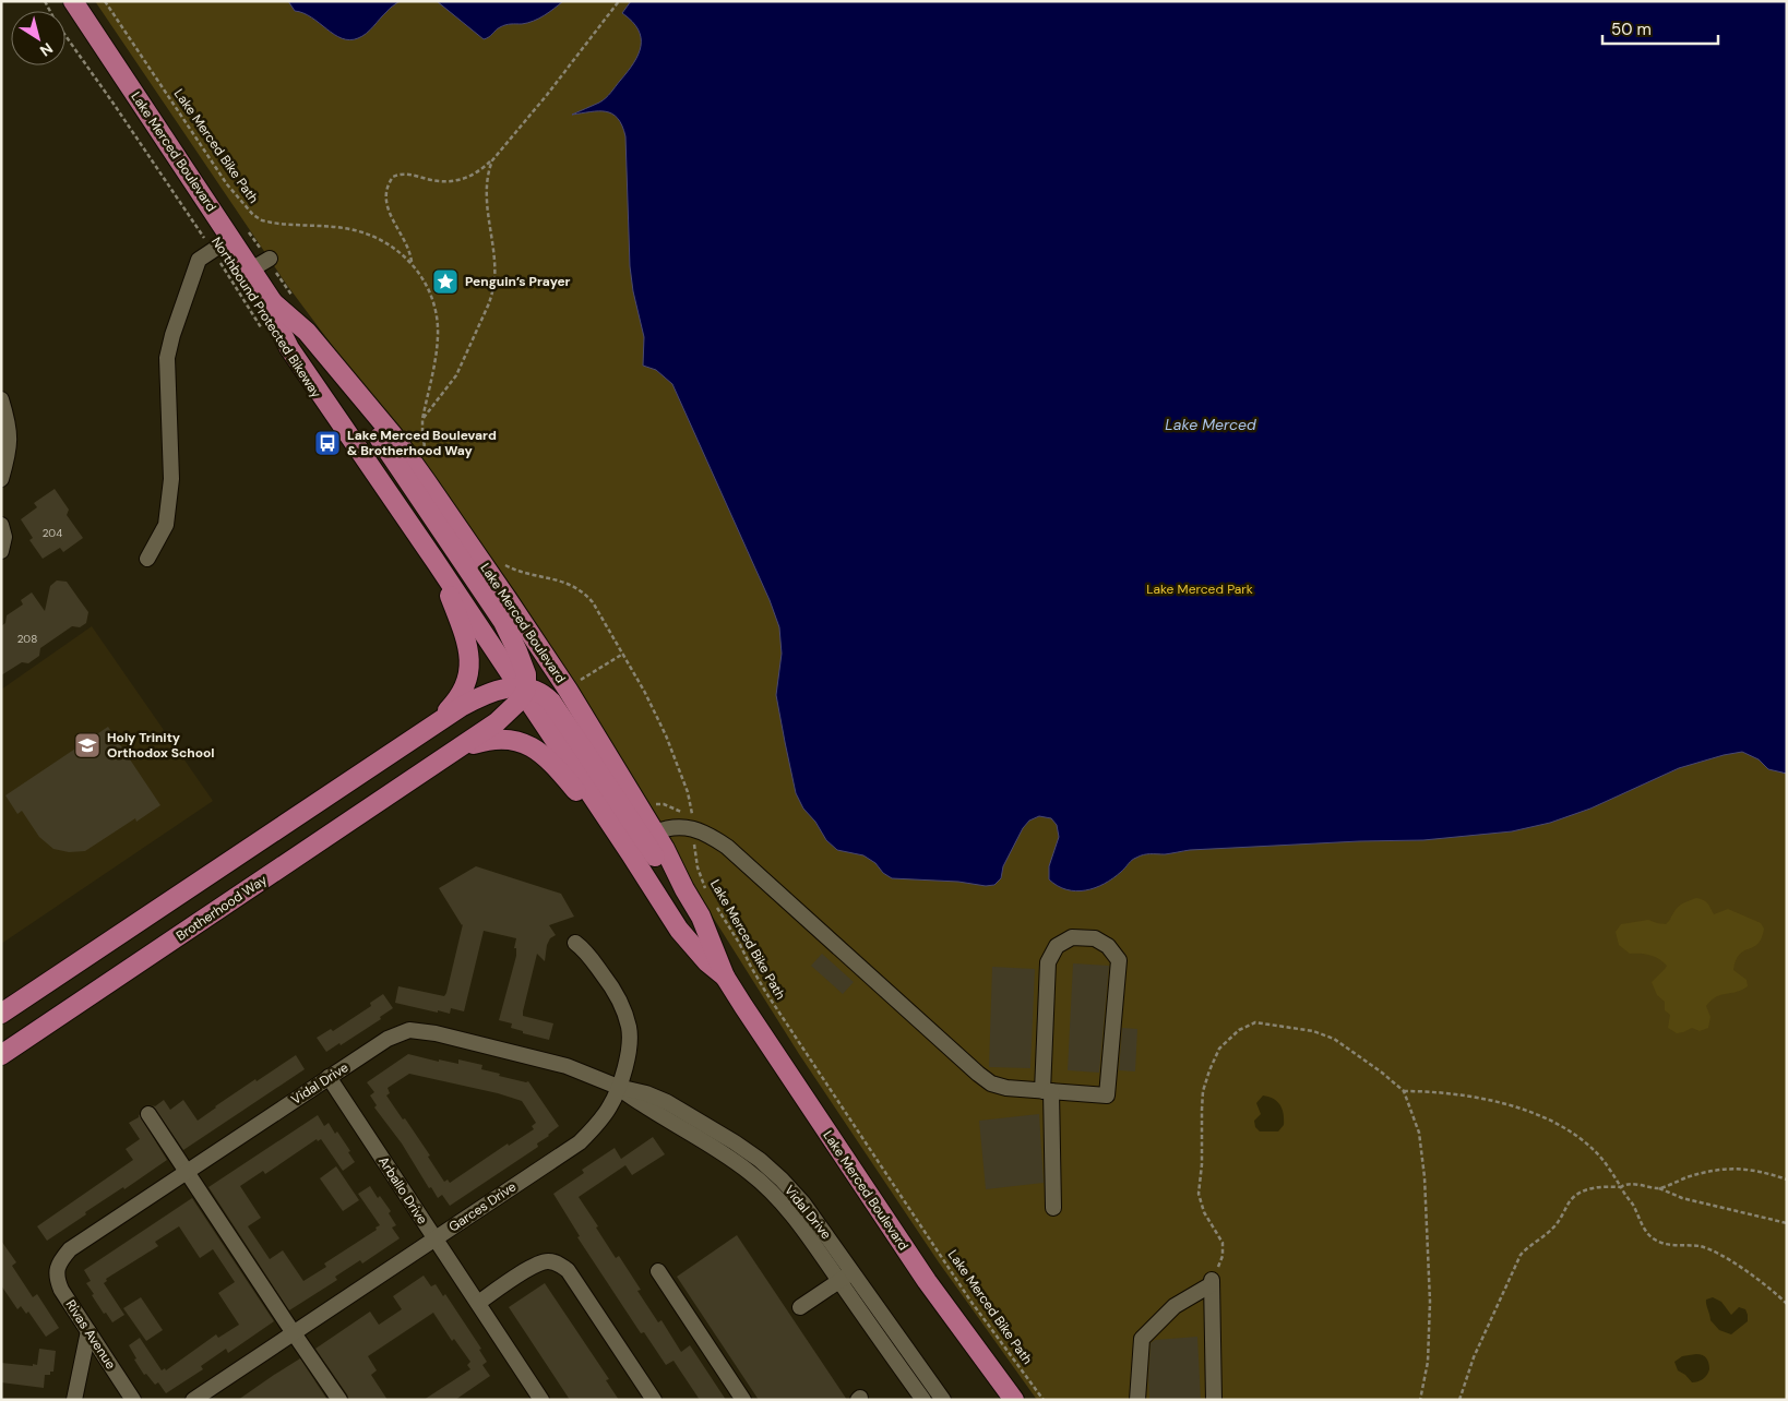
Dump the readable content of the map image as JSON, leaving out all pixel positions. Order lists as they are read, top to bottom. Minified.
{"streets":{"main road":["Lake Merced Boulevard","Brotherhood Way"],"street":["Vidal Drive","Arballo Drive","Garces Drive","Rivas Avenue"],"path":["Lake Merced Bike Path","Northbound Protected Bikeway"]},"crossings":[["Vidal Drive","Arballo Drive"],["Vidal Drive","Garces Drive"],["Vidal Drive","Rivas Avenue"],["Arballo Drive","Garces Drive"]],"water":["Lake Merced"],"parks":["Lake Merced Park"],"places":{"place":["Penguin’s Prayer"],"bus stop":["Lake Merced Boulevard & Brotherhood Way"],"school or university":["Holy Trinity Orthodox School"]},"house_numbers":["204","208"],"scale_bar":"50 m","north":"bottom right"}
